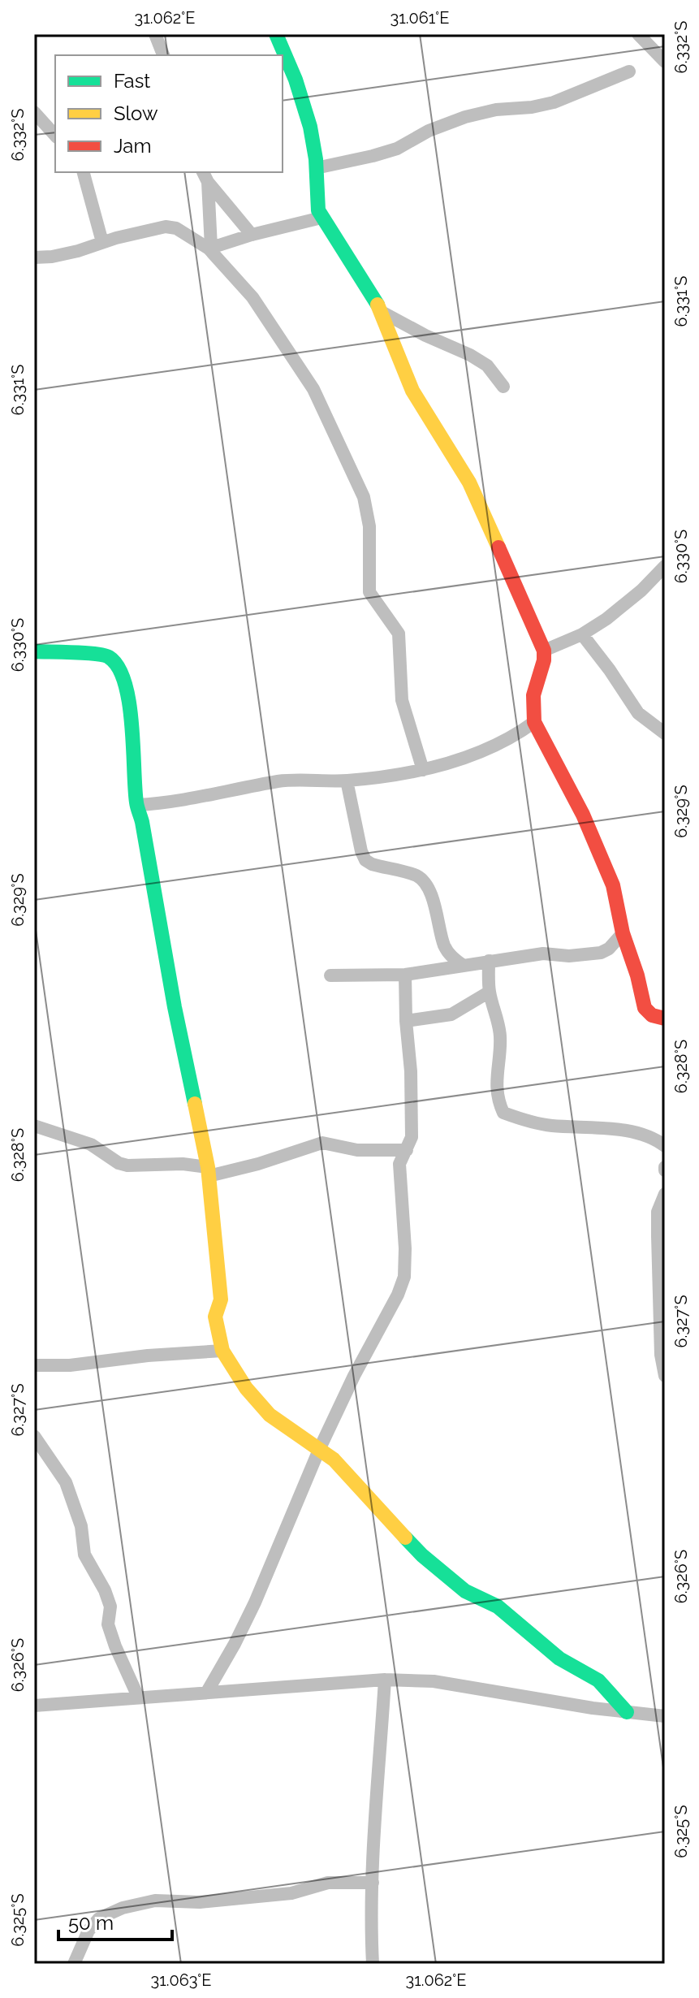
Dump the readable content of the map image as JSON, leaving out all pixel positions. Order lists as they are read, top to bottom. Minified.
{"legend":["Fast","Slow","Jam"],"scale_bar":"50 m","coordinates":["31.062°E","31.061°E","6.332°S","6.331°S","6.330°S","6.329°S","6.328°S","6.327°S","6.326°S","6.325°S","31.063°E"]}
